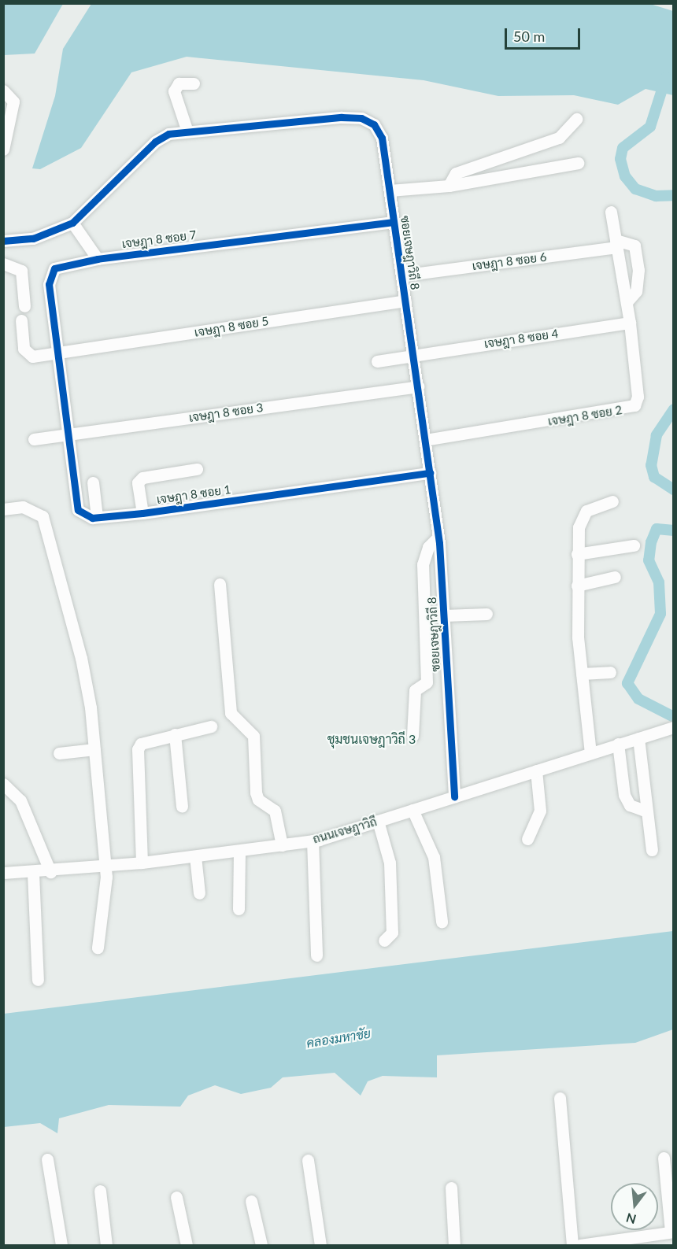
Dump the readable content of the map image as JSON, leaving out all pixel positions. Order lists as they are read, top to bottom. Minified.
{"streets":{"street":["เจษฎา 8 ซอย 7","ซอยเจษฎาวิถี 8","เจษฎา 8 ซอย 6","เจษฎา 8 ซอย 5","เจษฎา 8 ซอย 4","เจษฎา 8 ซอย 3","เจษฎา 8 ซอย 2","เจษฎา 8 ซอย 1","ถนนเจษฎาวิถี"]},"crossings":[["เจษฎา 8 ซอย 7","ซอยเจษฎาวิถี 8"],["เจษฎา 8 ซอย 7","เจษฎา 8 ซอย 5"],["เจษฎา 8 ซอย 7","เจษฎา 8 ซอย 3"],["ซอยเจษฎาวิถี 8","เจษฎา 8 ซอย 6"],["ซอยเจษฎาวิถี 8","เจษฎา 8 ซอย 5"],["ซอยเจษฎาวิถี 8","เจษฎา 8 ซอย 4"],["ซอยเจษฎาวิถี 8","เจษฎา 8 ซอย 3"],["ซอยเจษฎาวิถี 8","เจษฎา 8 ซอย 2"],["ซอยเจษฎาวิถี 8","เจษฎา 8 ซอย 1"],["ซอยเจษฎาวิถี 8","ถนนเจษฎาวิถี"],["เจษฎา 8 ซอย 6","เจษฎา 8 ซอย 2"],["เจษฎา 8 ซอย 4","เจษฎา 8 ซอย 2"]],"districts":["ชุมชนเจษฎาวิถี 3"],"water":["คลองมหาชัย"],"scale_bar":"50 m","north":"bottom"}
